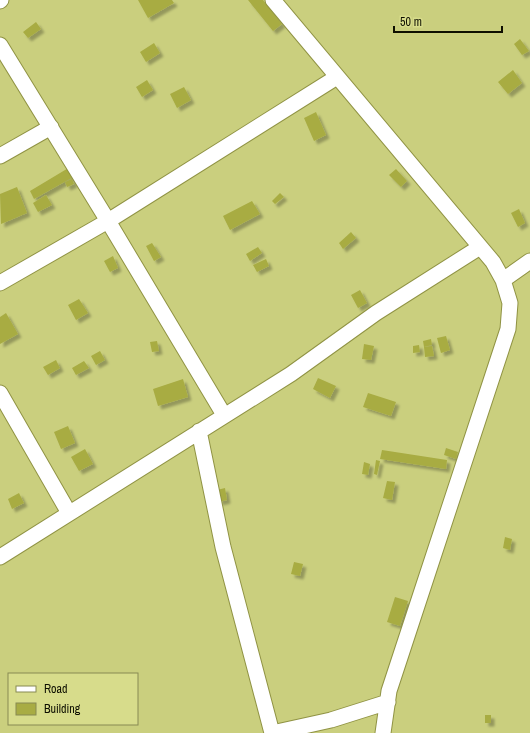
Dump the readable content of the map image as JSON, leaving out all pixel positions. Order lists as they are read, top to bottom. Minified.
{"legend":["Road","Building"],"scale_bar":"50 m"}
